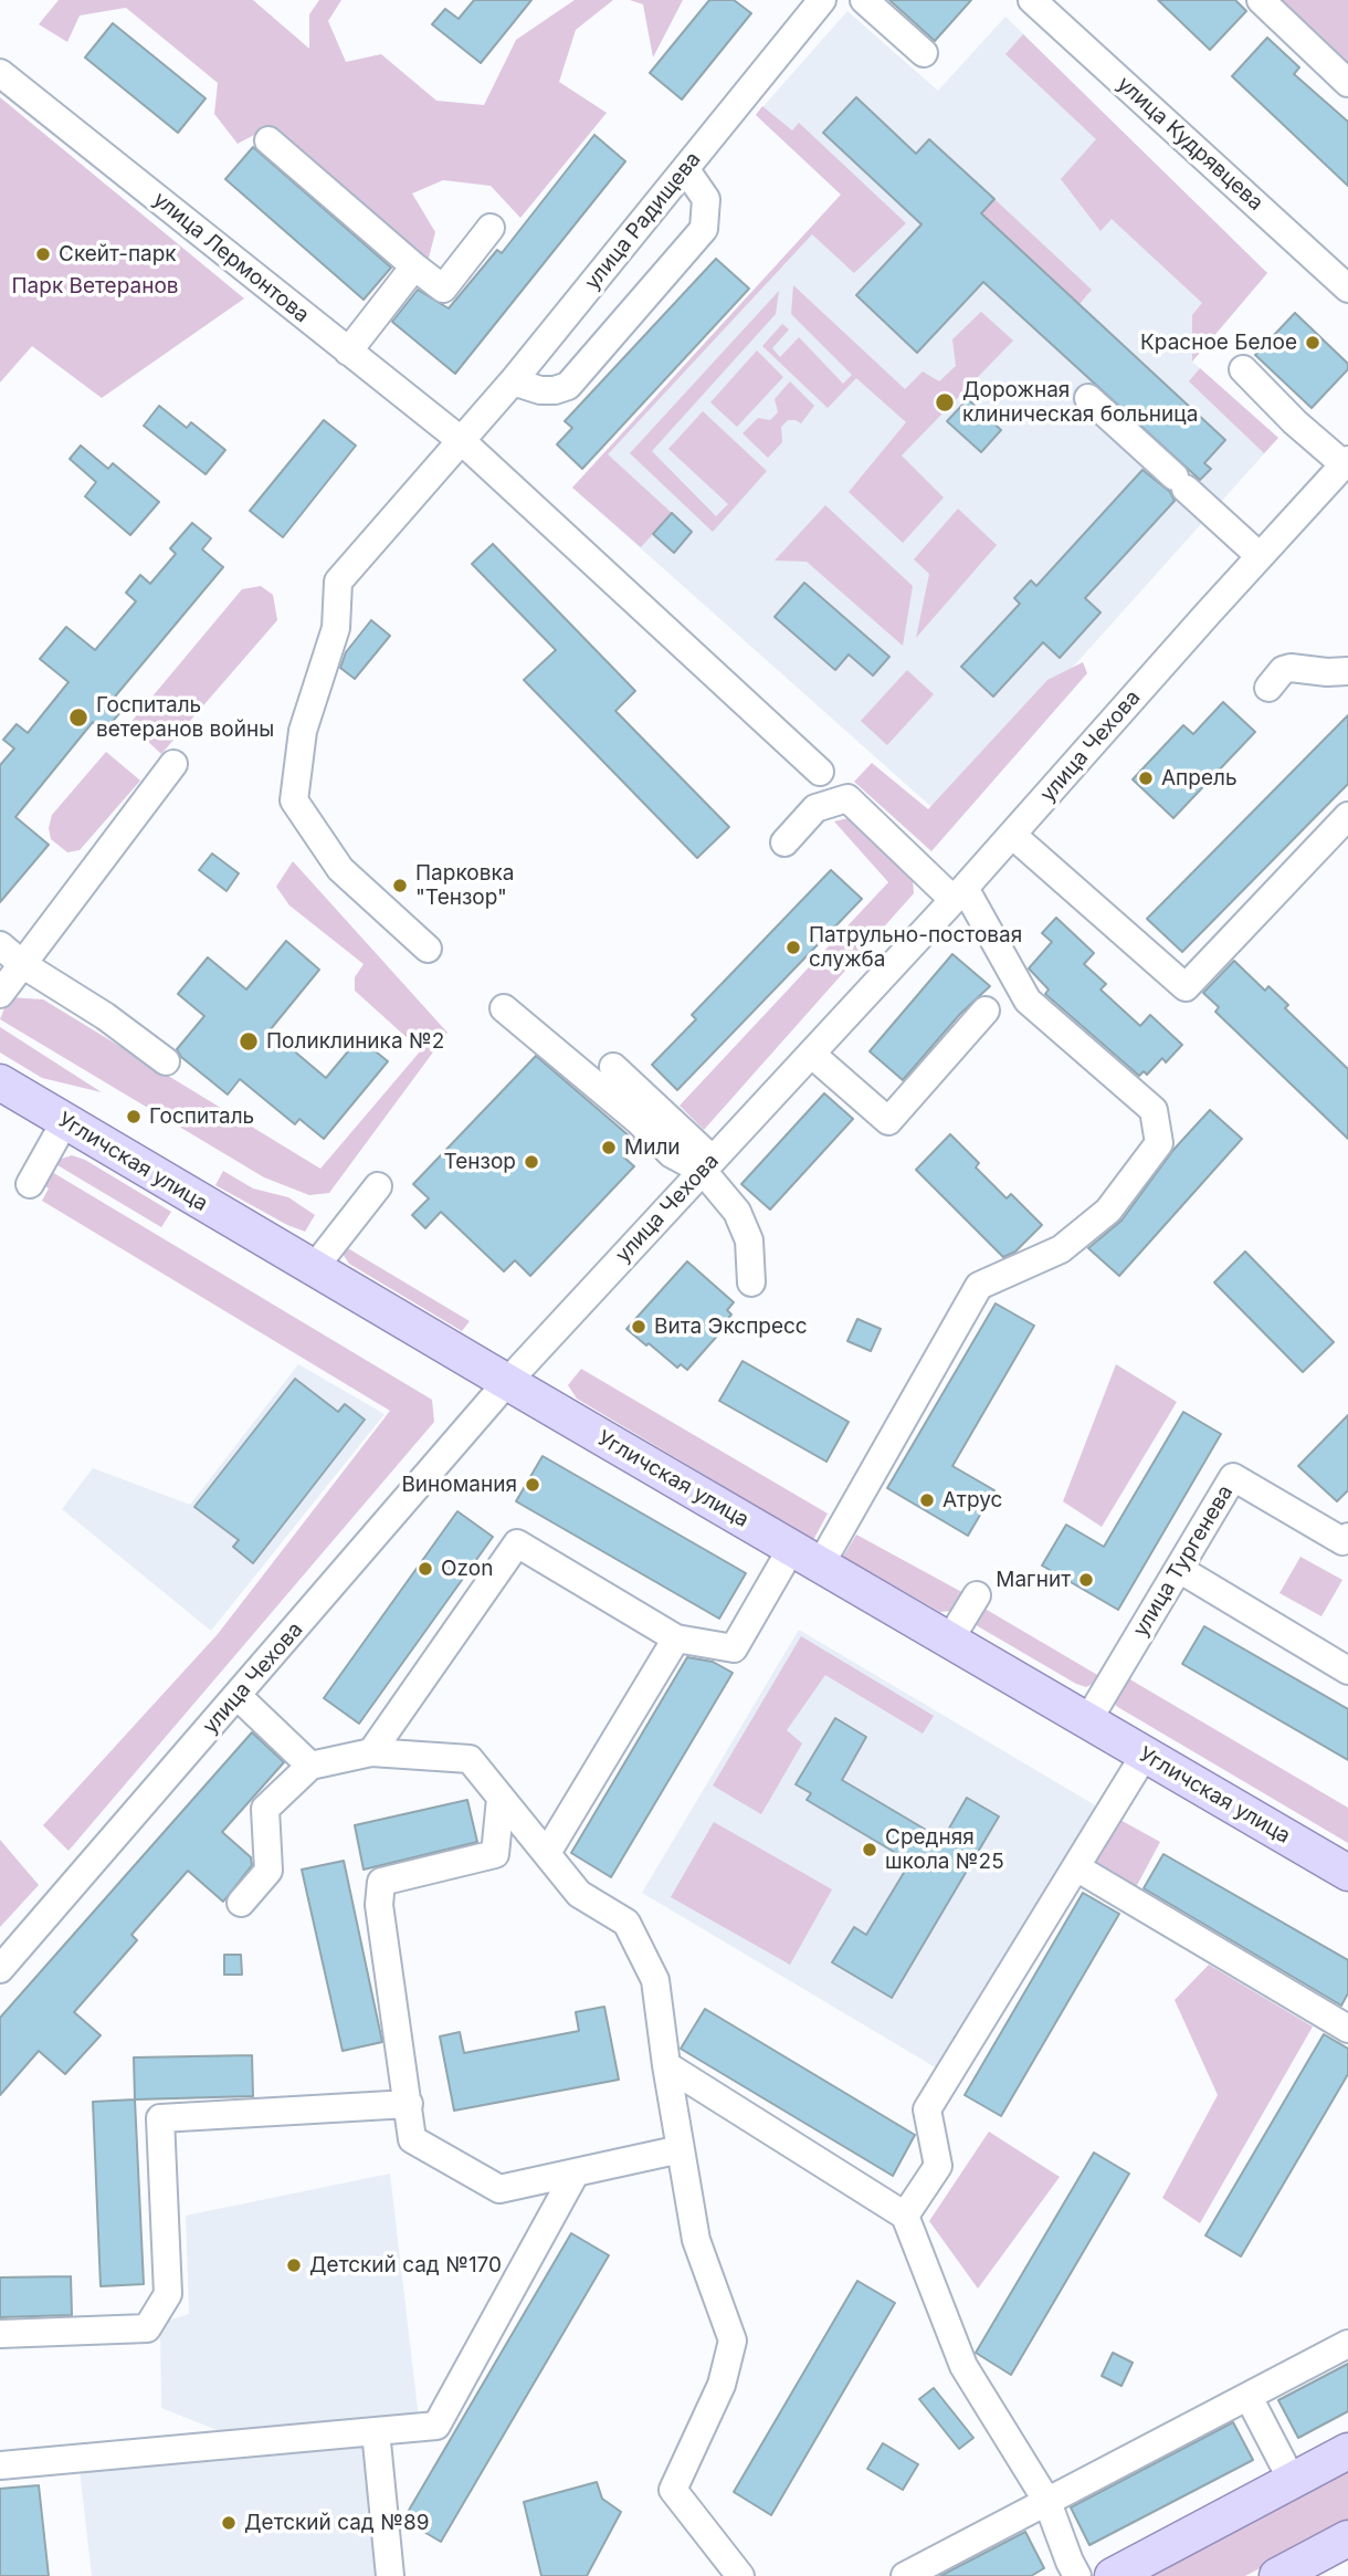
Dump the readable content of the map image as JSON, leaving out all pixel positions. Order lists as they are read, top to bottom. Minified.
{"streets":{"main road":["Угличская улица"],"street":["улица Кудрявцева","улица Радищева","улица Лермонтова","улица Чехова","улица Тургенева"]},"crossings":[["улица Радищева","улица Лермонтова"],["улица Чехова","Угличская улица"],["Угличская улица","улица Тургенева"]],"parks":["Парк Ветеранов"],"places":["Скейт-парк","Красное Белое","Дорожная клиническая больница","Госпиталь ветеранов войны","Апрель","Парковка \"Тензор\"","Патрульно-постовая служба","Поликлиника №2","Госпиталь","Мили","Тензор","Вита Экспресс","Виномания","Атрус","Ozon","Магнит","Средняя школа №25","Детский сад №170","Детский сад №89"]}
